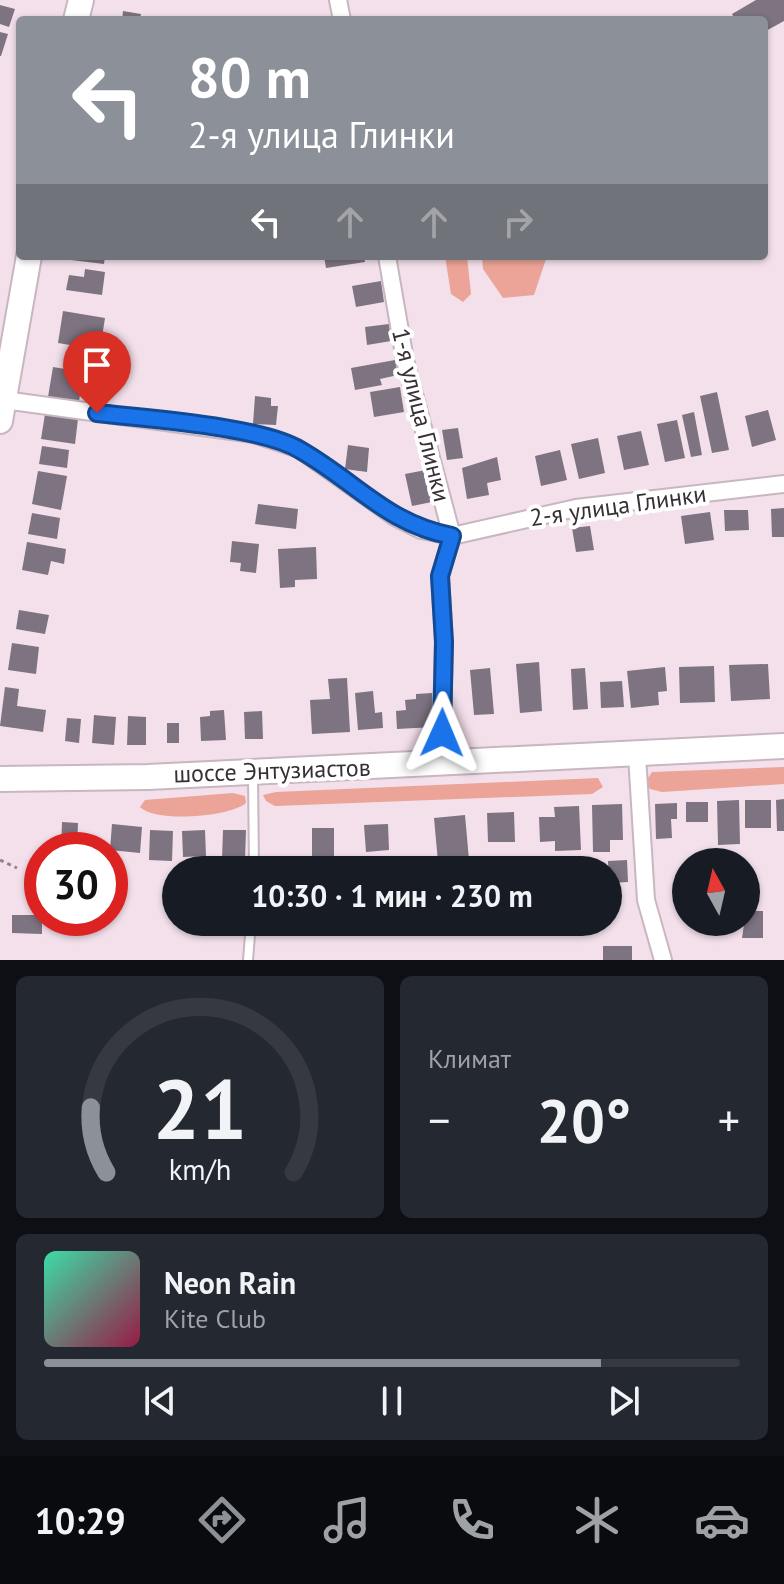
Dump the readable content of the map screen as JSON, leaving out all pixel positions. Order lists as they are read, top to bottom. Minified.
{"streets":{"main road":["шоссе Энтузиастов"],"street":["1-я улица Глинки","2-я улица Глинки"]},"crossings":[["1-я улица Глинки","2-я улица Глинки"]],"north":"top","page":{"turn":["80 m","2-я улица Глинки"],"limit":"30","trip":"10:30 · 1 мин · 230 m","tile":"Климат","heat":["−","20°","+"],"song":["Neon Rain","Kite Club"],"tabs":"10:29","gauge":["21","km/h"]}}
